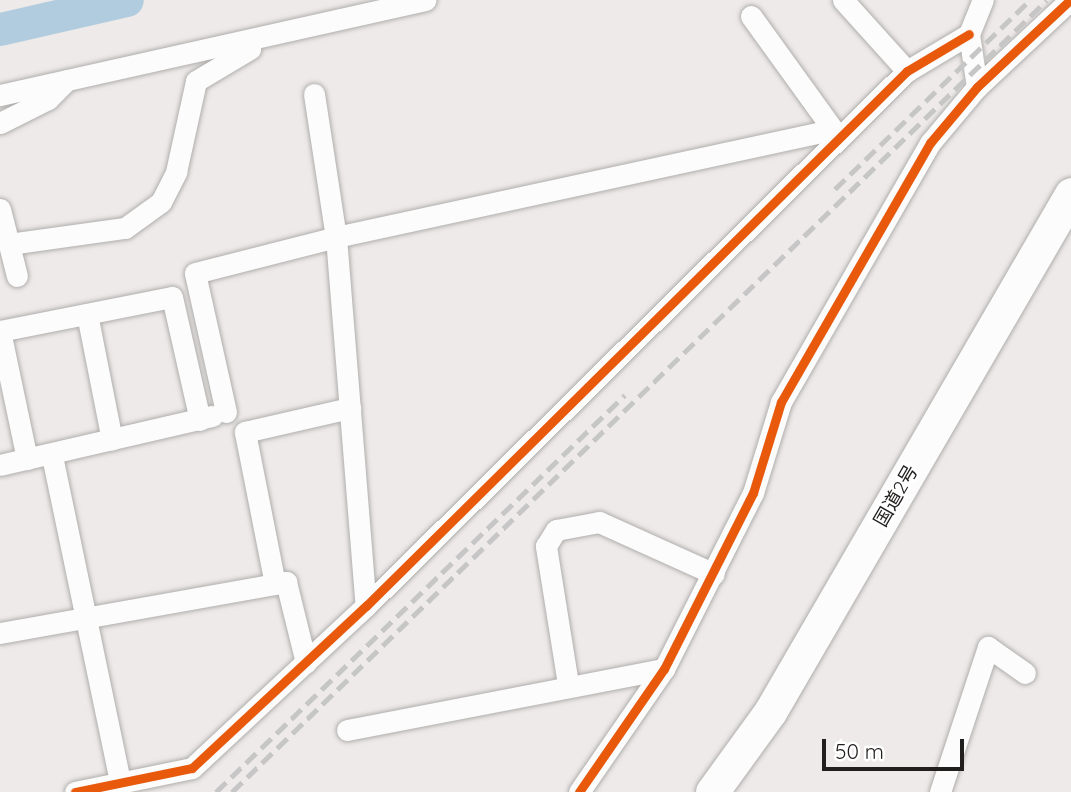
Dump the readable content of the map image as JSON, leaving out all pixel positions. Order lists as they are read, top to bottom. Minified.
{"streets":{"highway":["国道2号"]},"scale_bar":"50 m"}
